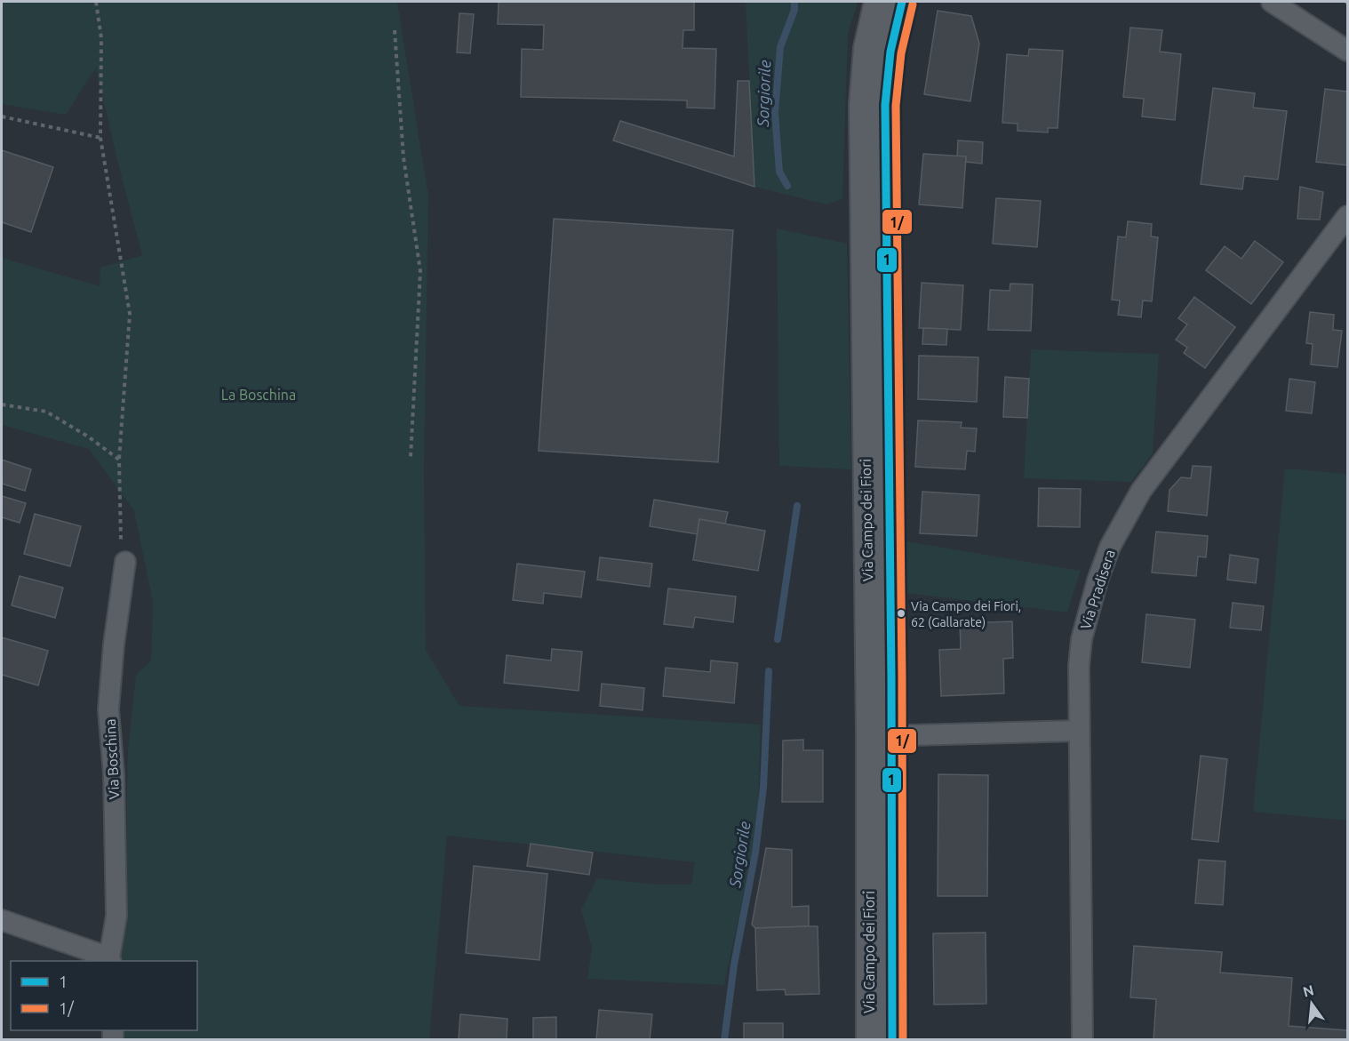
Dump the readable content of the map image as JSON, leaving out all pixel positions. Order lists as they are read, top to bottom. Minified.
{"streets":{"street":["Via Campo dei Fiori","Via Pradisera","Via Boschina"]},"water":["Sorgiorile"],"parks":["La Boschina"],"places":["Via Campo dei Fiori, 62 (Gallarate)"],"lines":["transit line 1","transit line 1/"],"legend":["1","1/"],"north":"top"}
